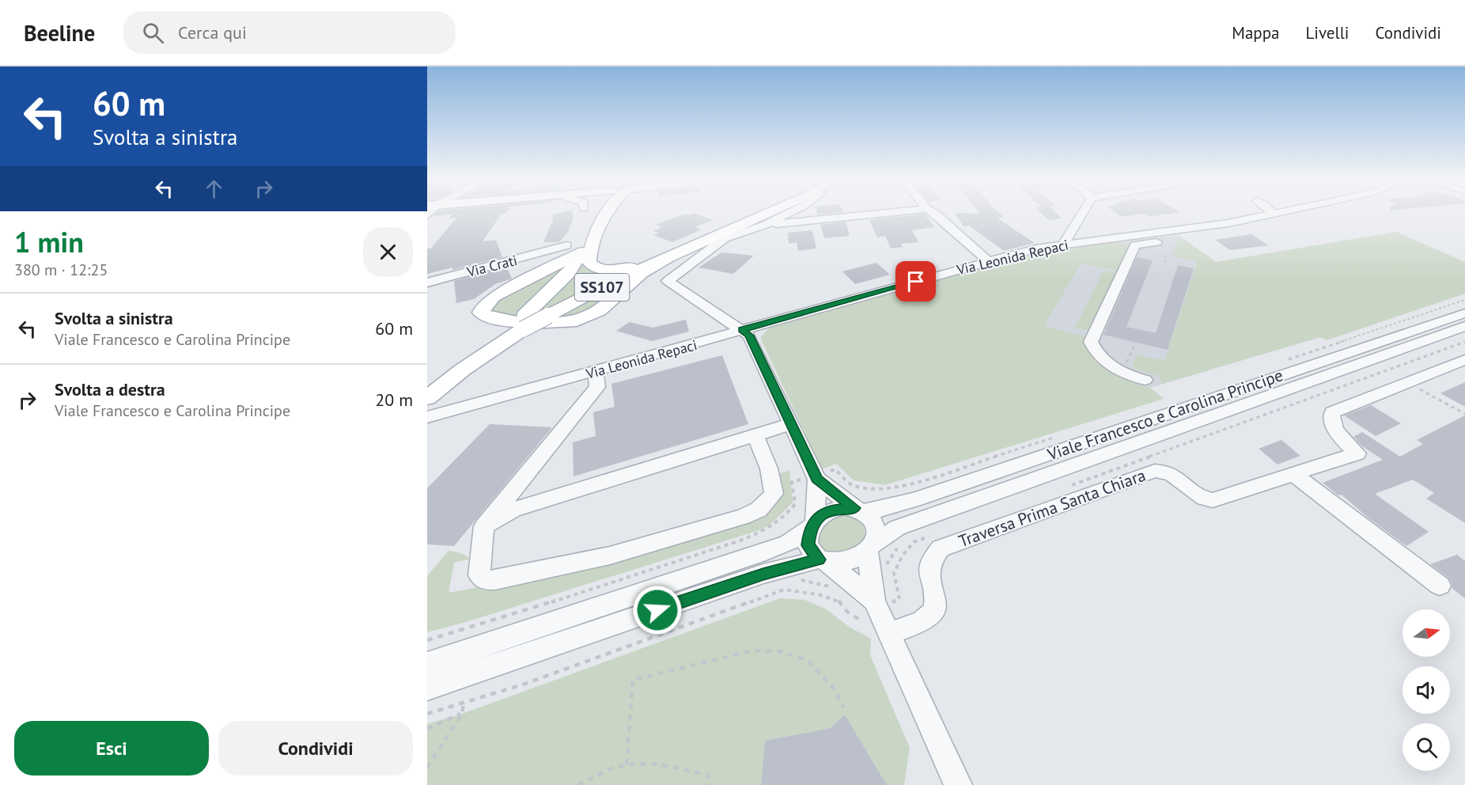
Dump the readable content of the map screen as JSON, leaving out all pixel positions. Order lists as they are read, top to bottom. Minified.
{"streets":{"main road":["SS107"],"street":["Via Leonida Repaci","Via Crati","Viale Francesco e Carolina Principe","Traversa Prima Santa Chiara"]},"north":"right","page":{"header":"Beeline","search":"Cerca qui","nav":["Mappa","Livelli","Condividi"],"turn":["60 m","Svolta a sinistra"],"heading":["1 min","380 m · 12:25"],"list":[{"name":"Svolta a sinistra","note":"Viale Francesco e Carolina Principe","value":"60 m"},{"name":"Svolta a destra","note":"Viale Francesco e Carolina Principe","value":"20 m"}],"buttons":["Esci","Condividi"]}}
